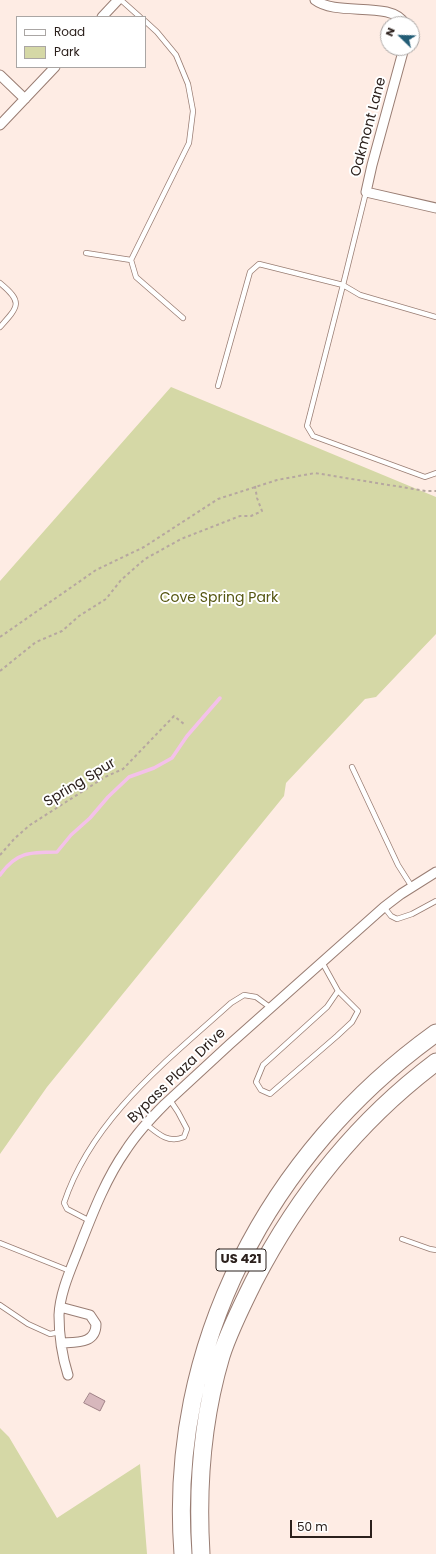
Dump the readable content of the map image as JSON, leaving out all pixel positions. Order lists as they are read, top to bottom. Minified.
{"streets":{"highway":["US 421"],"street":["Oakmont Lane","Bypass Plaza Drive"],"path":["Spring Spur"]},"parks":["Cove Spring Park"],"legend":["Road","Park"],"scale_bar":"50 m","north":"top left"}
